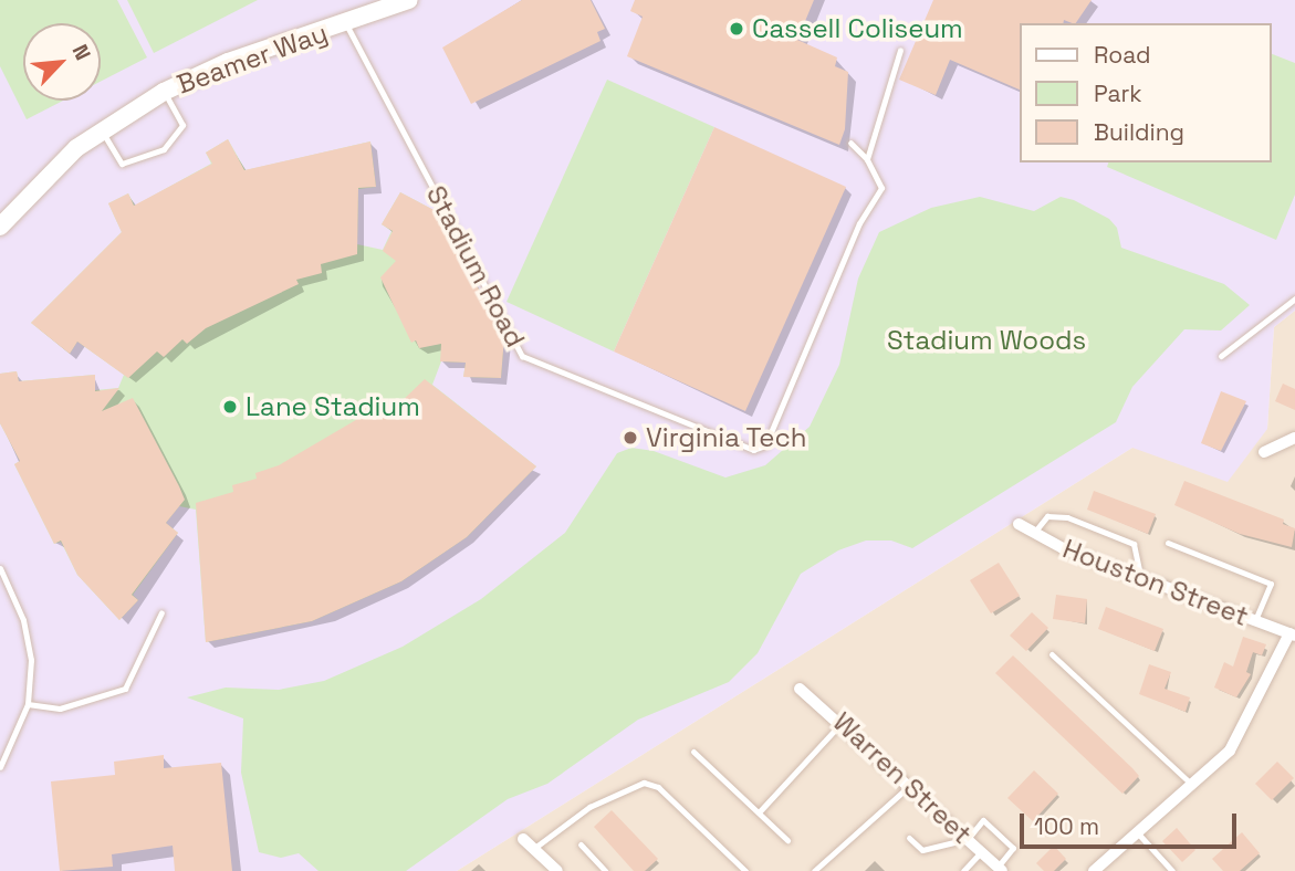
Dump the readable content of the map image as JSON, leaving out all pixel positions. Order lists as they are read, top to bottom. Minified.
{"streets":{"main road":["Beamer Way"],"street":["Houston Street","Warren Street"],"lane":["Stadium Road"]},"crossings":[["Beamer Way","Stadium Road"]],"parks":["Stadium Woods"],"places":["Cassell Coliseum","Lane Stadium","Virginia Tech"],"legend":["Road","Park","Building"],"scale_bar":"100 m","north":"top right"}
